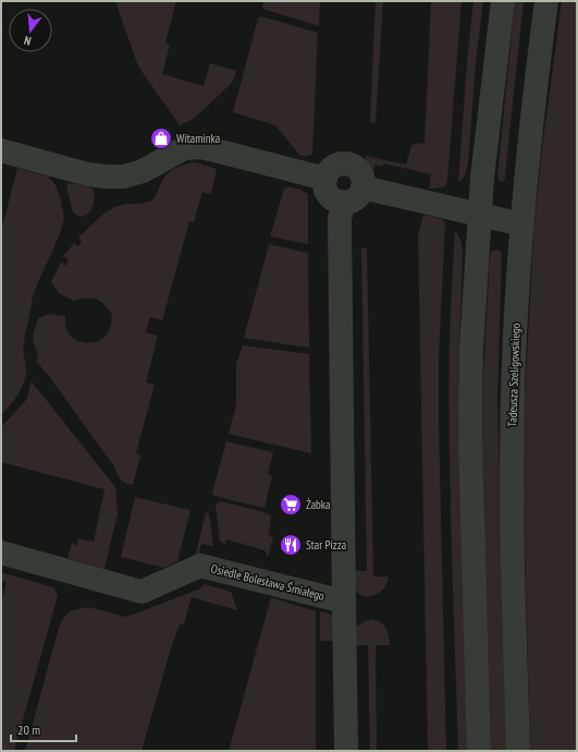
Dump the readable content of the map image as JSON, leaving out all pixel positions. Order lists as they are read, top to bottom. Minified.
{"streets":{"street":["Tadeusza Szeligowskiego","Osiedle Bolesława Śmiałego"]},"places":{"shop":["Witaminka"],"supermarket":["Żabka"],"restaurant":["Star Pizza"]},"scale_bar":"20 m","north":"bottom"}
